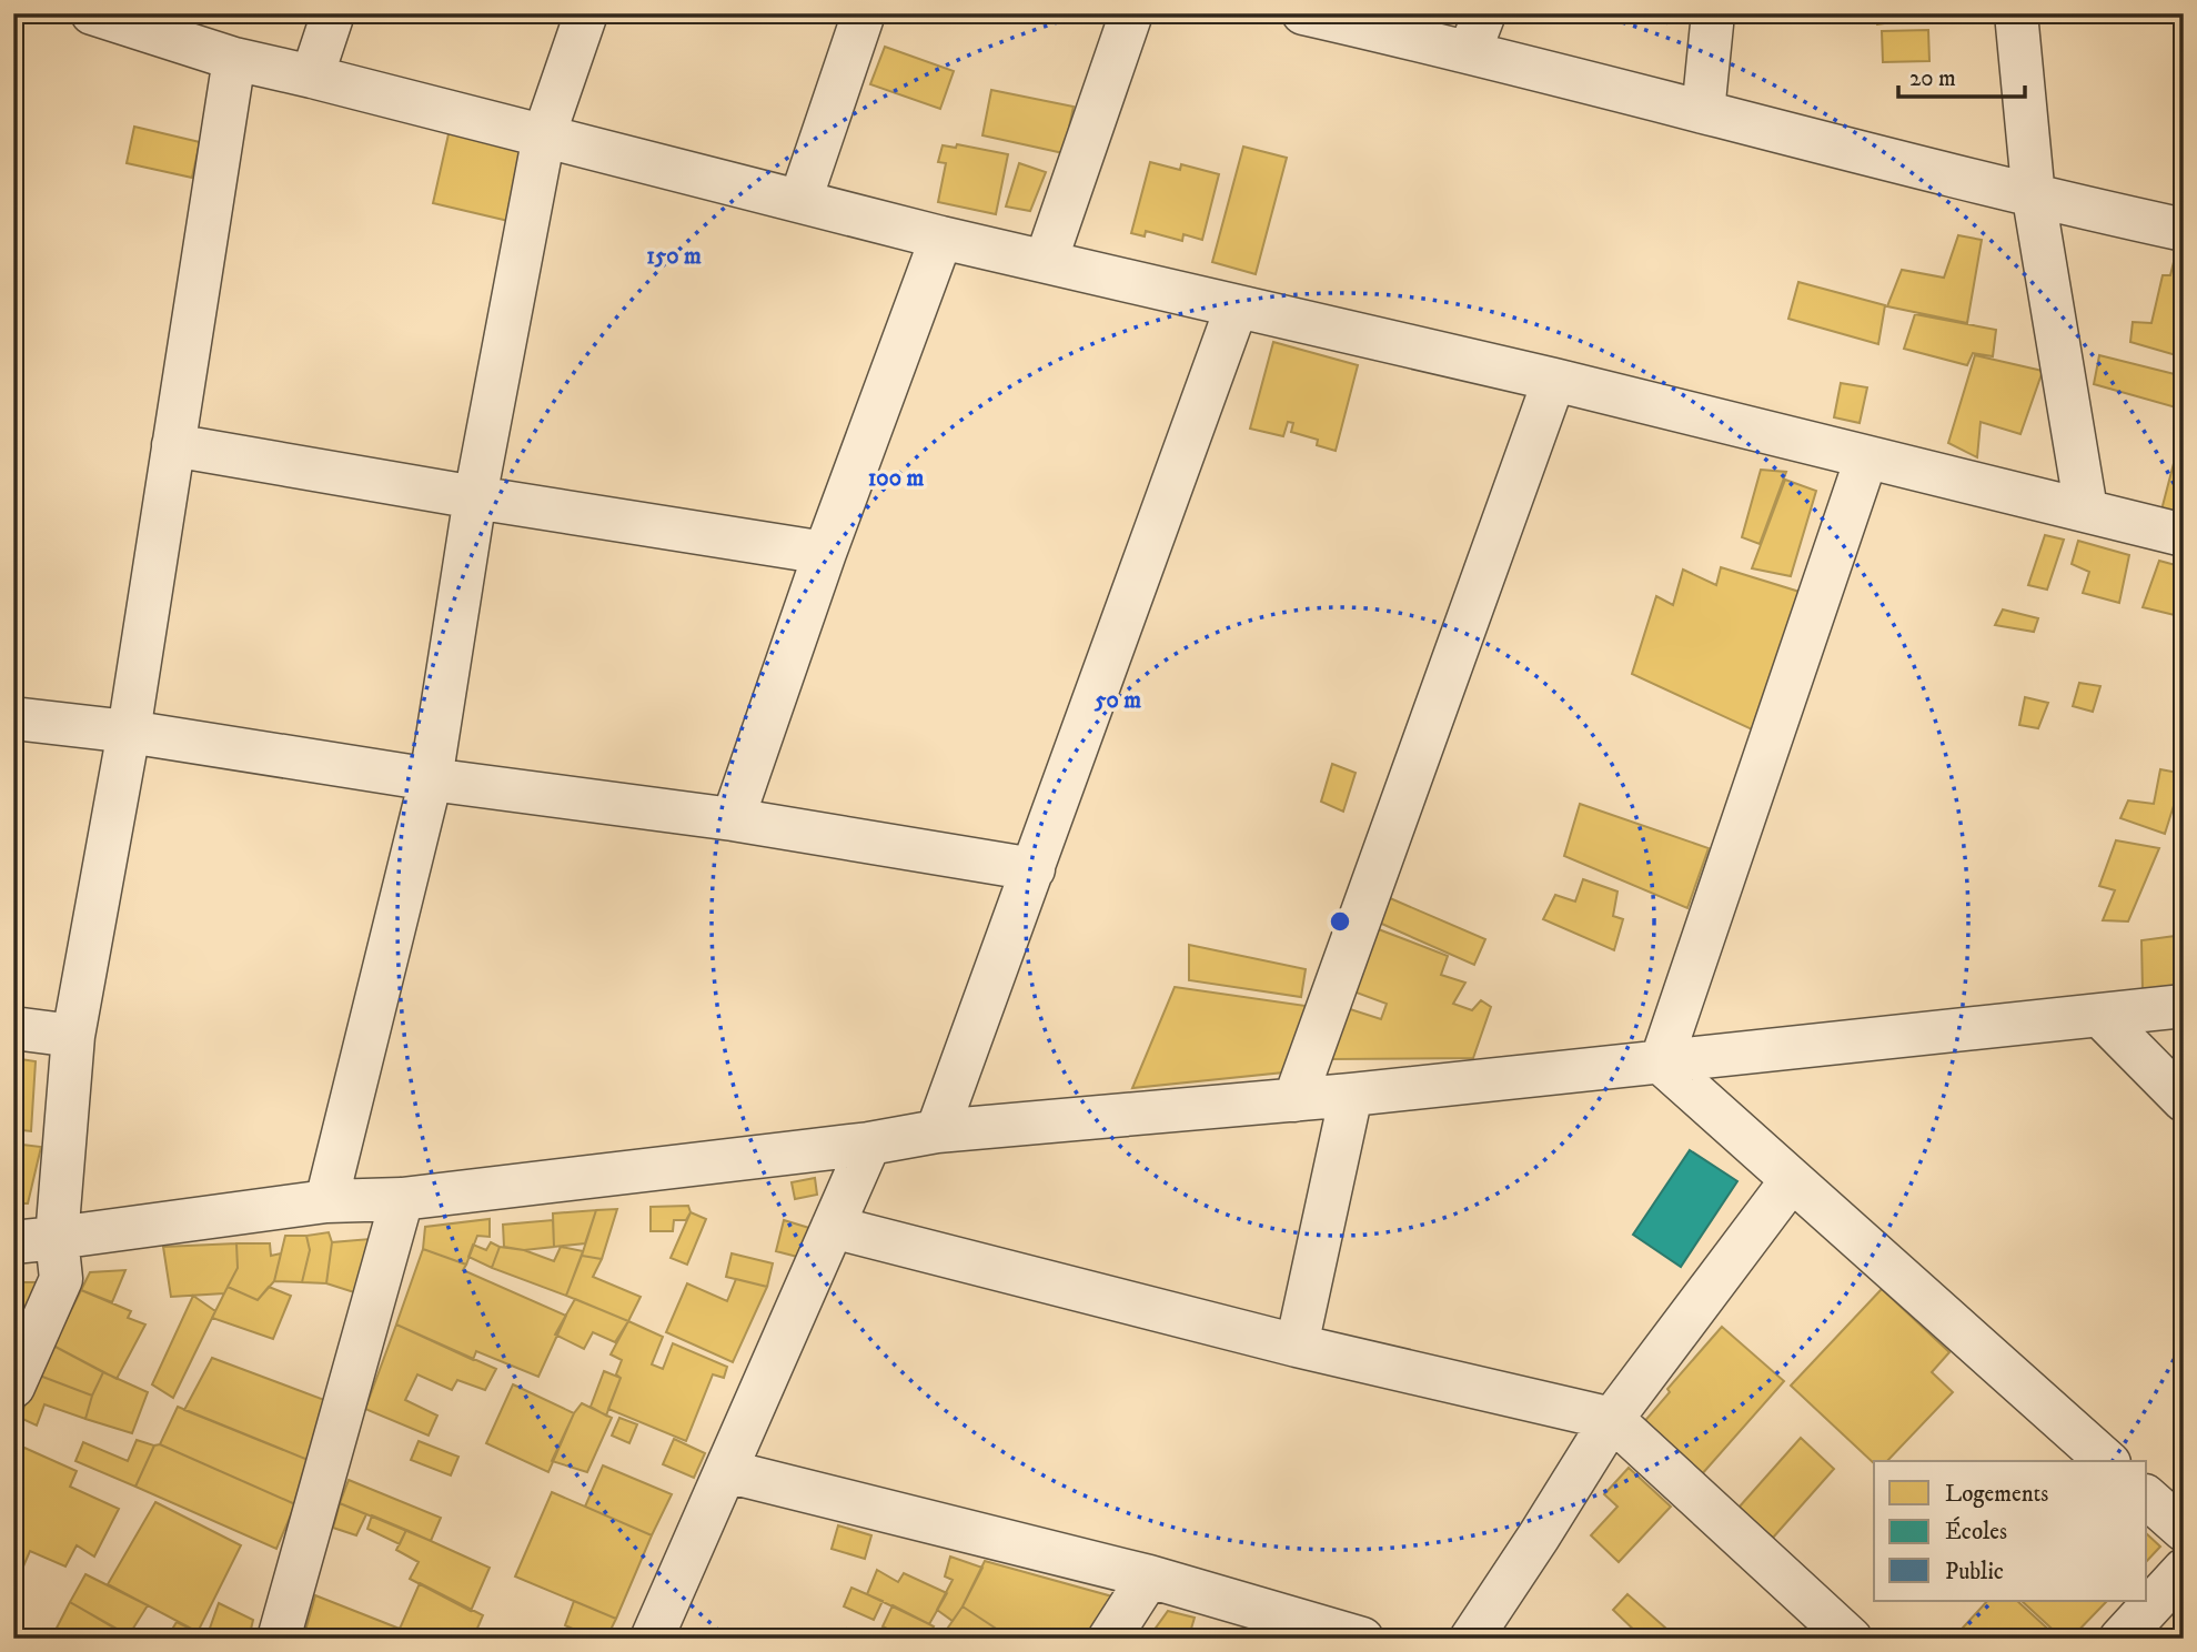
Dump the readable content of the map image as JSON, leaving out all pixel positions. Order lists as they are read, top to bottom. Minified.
{"legend":["Logements","Écoles","Public"],"scale_bar":"20 m","rings":["150 m","100 m","50 m"]}
